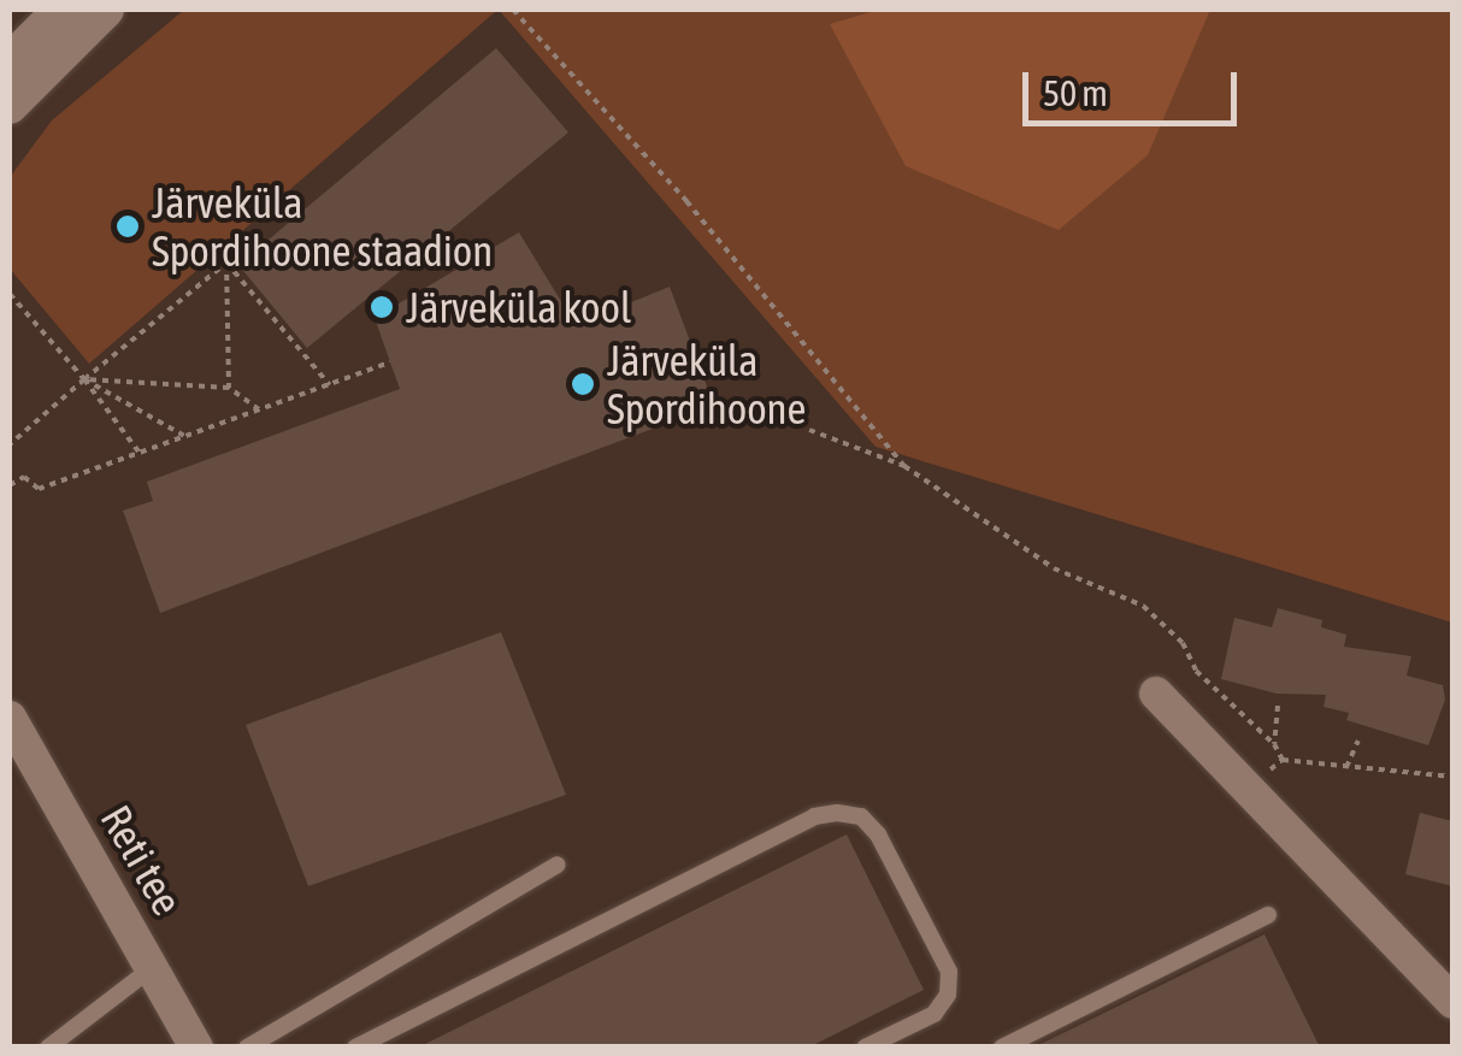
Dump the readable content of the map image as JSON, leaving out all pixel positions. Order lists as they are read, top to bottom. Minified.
{"streets":{"street":["Reti tee"]},"places":["Järveküla Spordihoone staadion","Järveküla kool","Järveküla Spordihoone"],"scale_bar":"50 m"}
